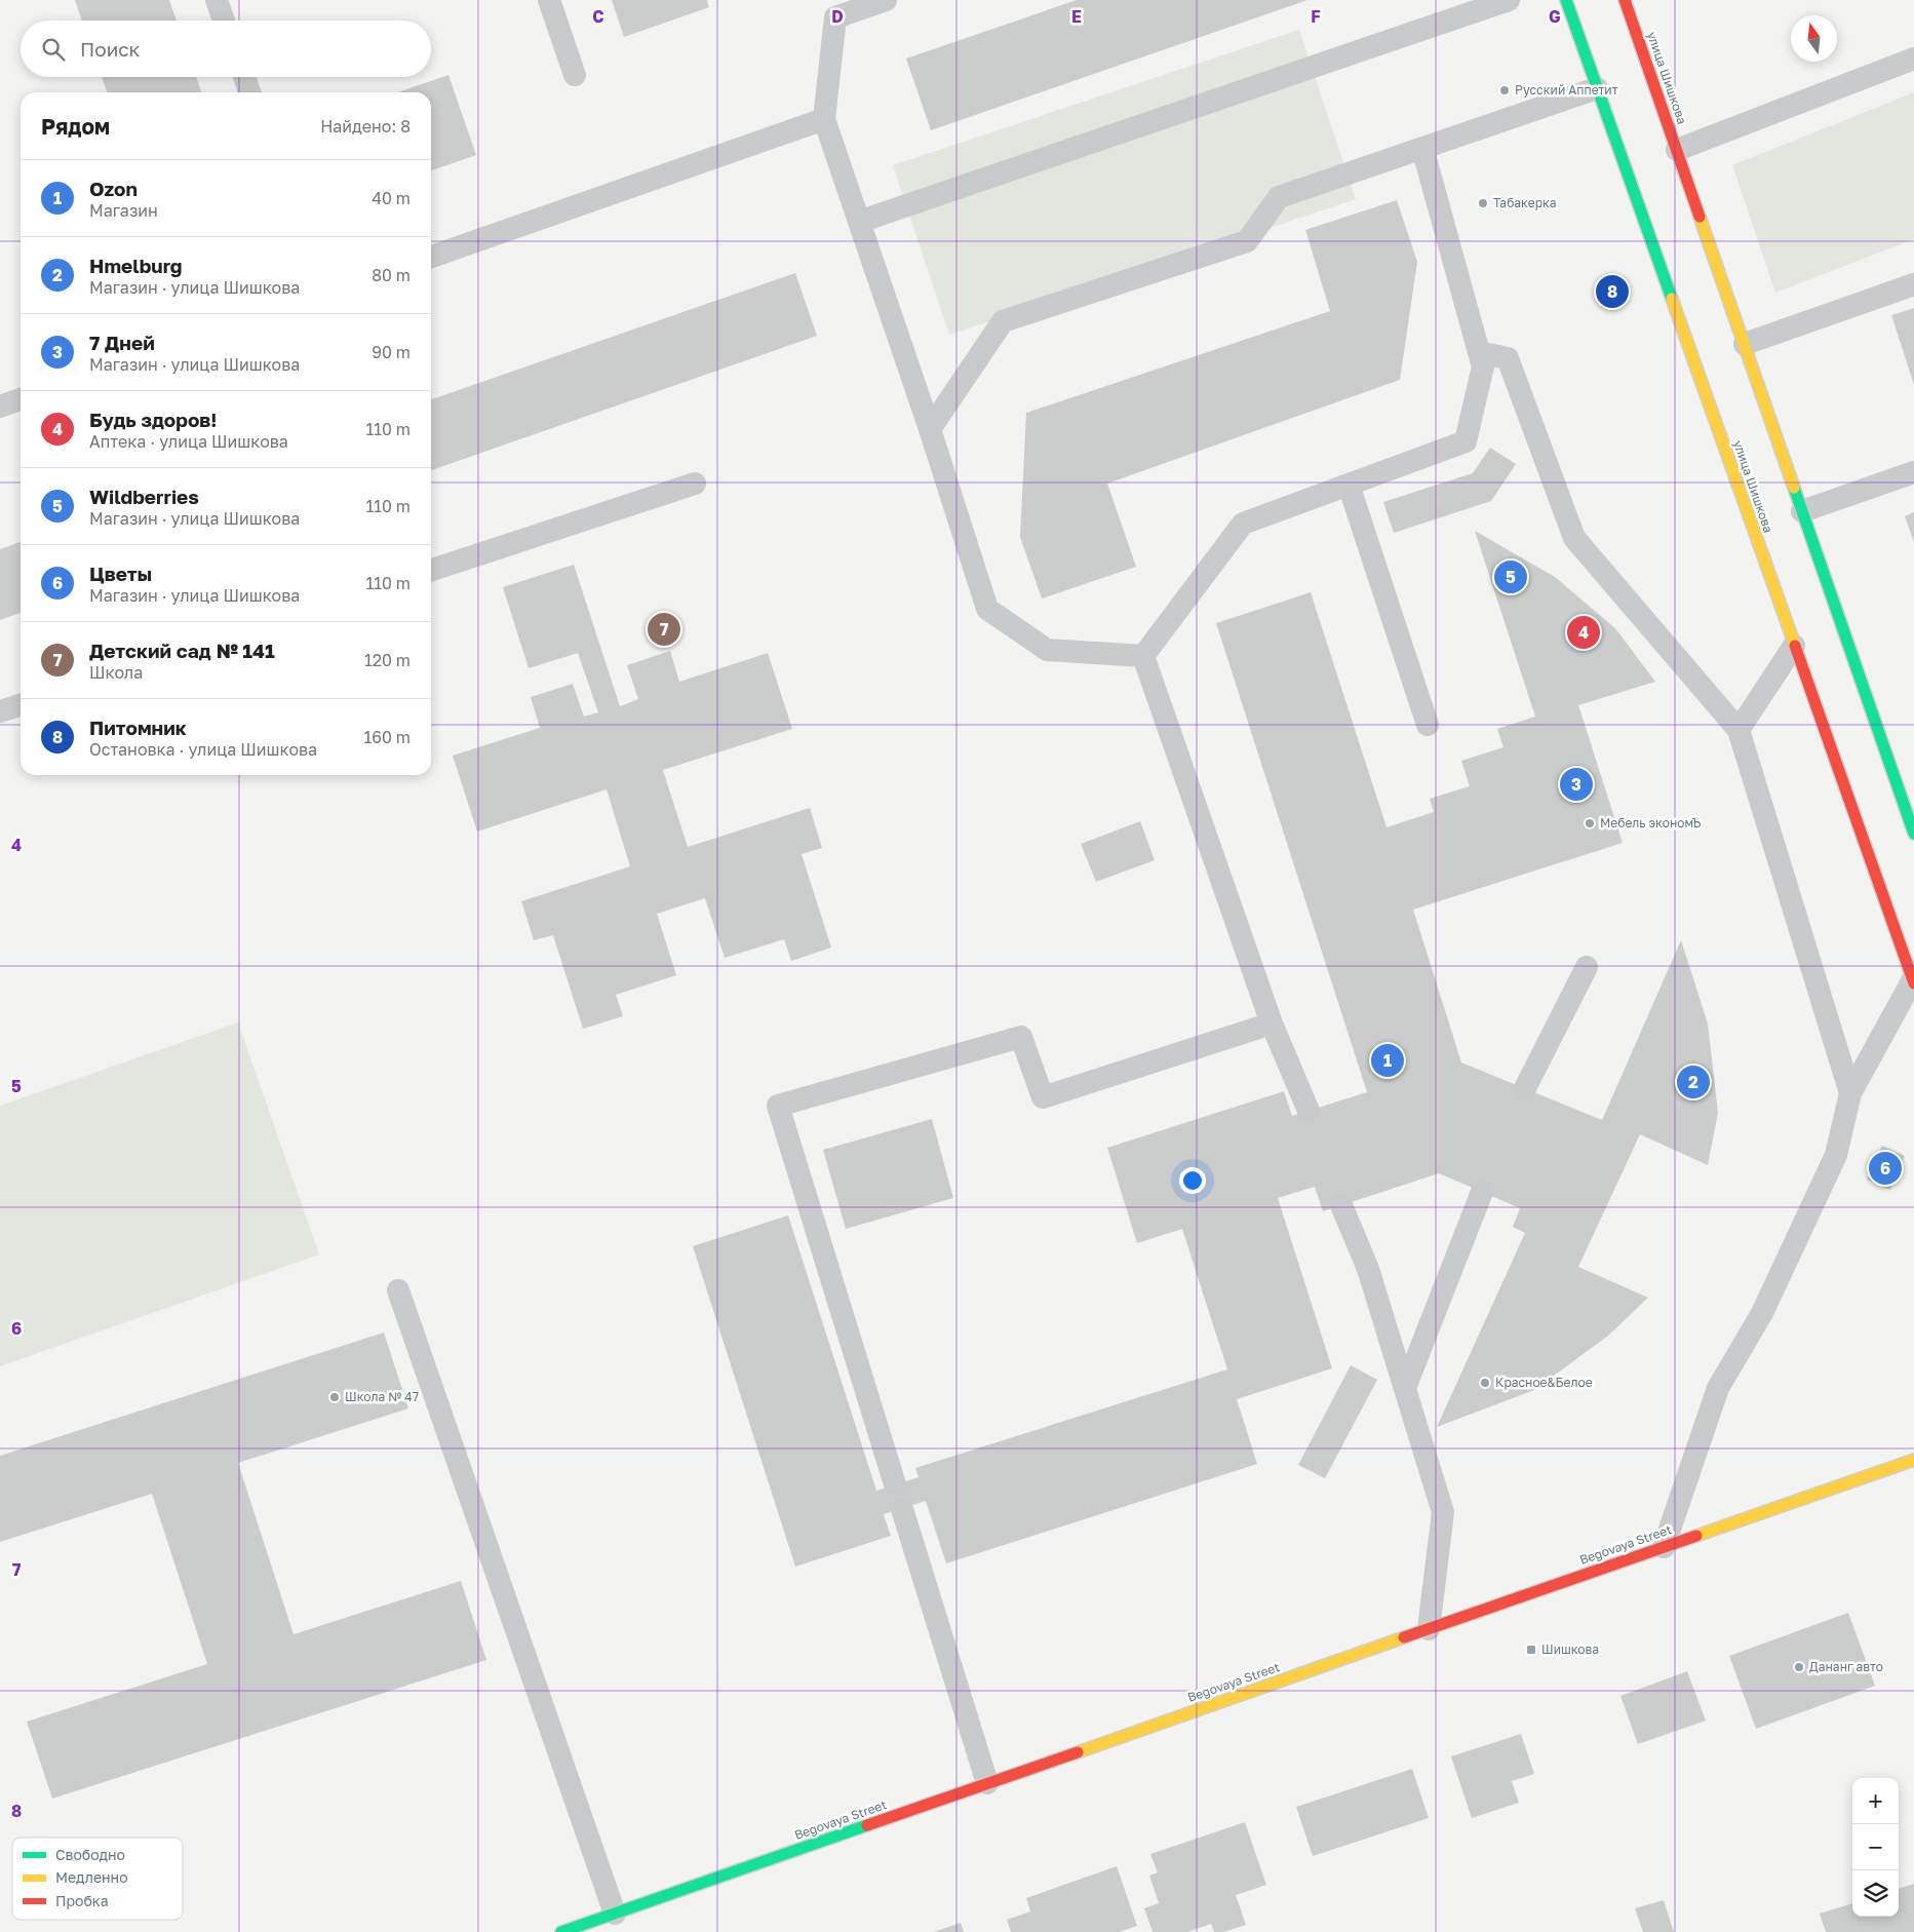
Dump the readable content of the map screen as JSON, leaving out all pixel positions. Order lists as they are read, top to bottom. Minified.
{"streets":{"main road":["улица Шишкова","Begovaya Street"]},"places":{"other":["Русский Аппетит","Табакерка","Мебель экономЪ","Красное&Белое","Школа № 47","Дананг авто"],"transit":["Шишкова"]},"legend":["Свободно","Медленно","Пробка"],"north":"top","page":{"search":"Поиск","heading":["Рядом","Найдено: 8"],"list":[{"mark":"1","name":"Ozon","note":"Магазин","value":"40 m"},{"mark":"2","name":"Hmelburg","note":"Магазин · улица Шишкова","value":"80 m"},{"mark":"3","name":"7 Дней","note":"Магазин · улица Шишкова","value":"90 m"},{"mark":"4","name":"Будь здоров!","note":"Аптека · улица Шишкова","value":"110 m"},{"mark":"5","name":"Wildberries","note":"Магазин · улица Шишкова","value":"110 m"},{"mark":"6","name":"Цветы","note":"Магазин · улица Шишкова","value":"110 m"},{"mark":"7","name":"Детский сад № 141","note":"Школа","value":"120 m"},{"mark":"8","name":"Питомник","note":"Остановка · улица Шишкова","value":"160 m"}],"pins":["8","5","7","4","3","1","2","6"],"map_buttons":["+","−"]},"grid":{"columns":["C","D","E","F","G"],"rows":["4","5","6","7","8"]}}
